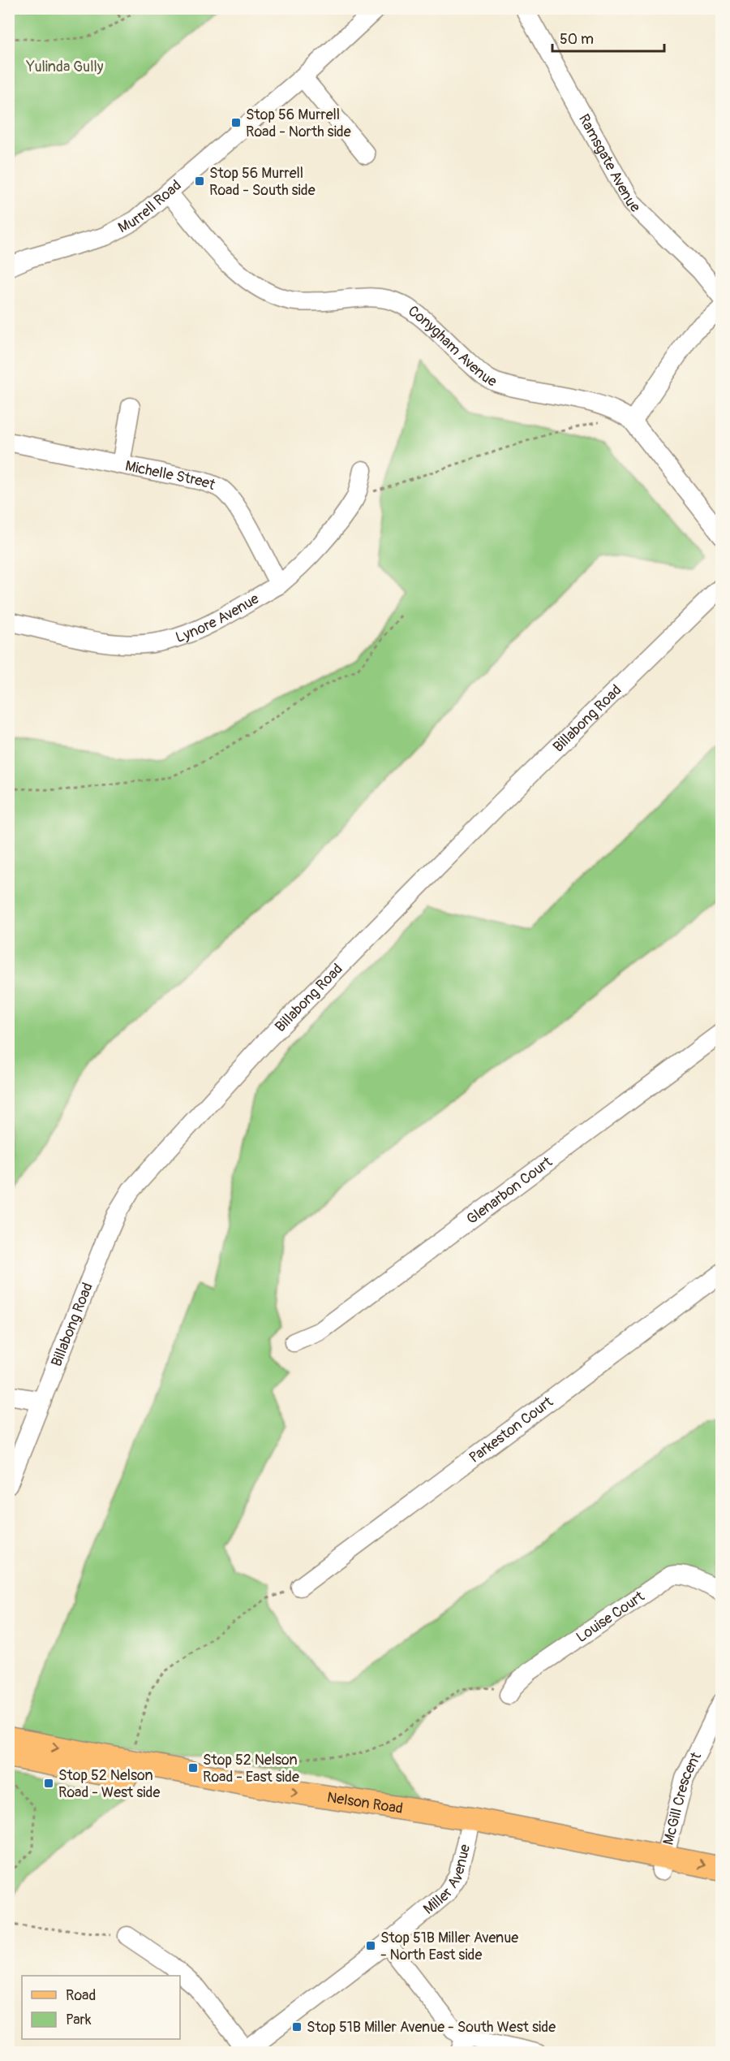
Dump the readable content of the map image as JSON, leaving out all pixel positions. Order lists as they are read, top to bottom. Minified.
{"streets":{"main road":["Nelson Road"],"street":["Ramsgate Avenue","Murrell Road","Conygham Avenue","Michelle Street","Lynore Avenue","Billabong Road","Glenarbon Court","Parkeston Court","Louise Court","McGill Crescent","Miller Avenue"]},"crossings":[["Murrell Road","Conygham Avenue"],["Michelle Street","Lynore Avenue"],["McGill Crescent","Nelson Road"],["Nelson Road","Miller Avenue"]],"parks":["Yulinda Gully"],"places":{"transit":["Stop 56 Murrell Road - North side","Stop 56 Murrell Road - South side","Stop 52 Nelson Road - East side","Stop 52 Nelson Road - West side","Stop 51B Miller Avenue - North East side","Stop 51B Miller Avenue - South West side"]},"legend":["Road","Park"],"scale_bar":"50 m"}
